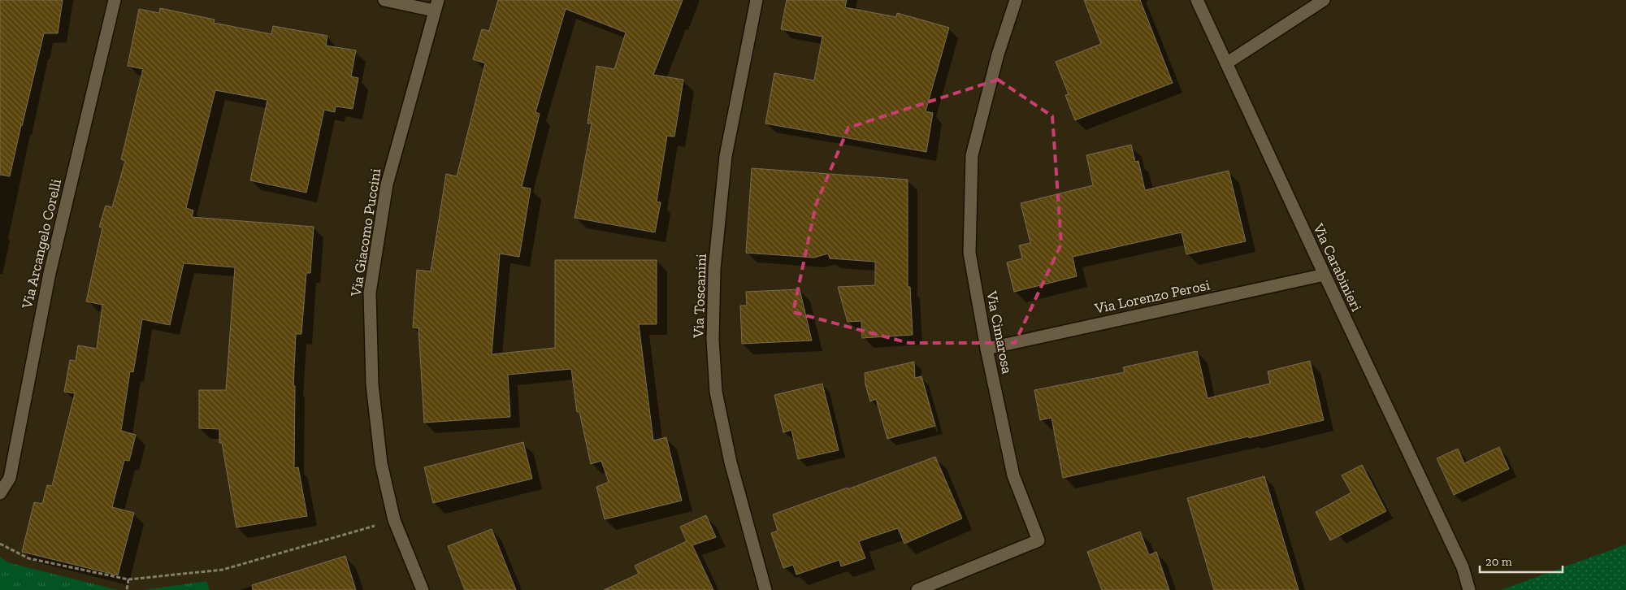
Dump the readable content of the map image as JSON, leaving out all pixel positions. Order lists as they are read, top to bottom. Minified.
{"streets":{"street":["Via Giacomo Puccini","Via Arcangelo Corelli","Via Carabinieri","Via Toscanini","Via Lorenzo Perosi","Via Cimarosa"]},"crossings":[["Via Carabinieri","Via Lorenzo Perosi"],["Via Lorenzo Perosi","Via Cimarosa"]],"scale_bar":"20 m"}
